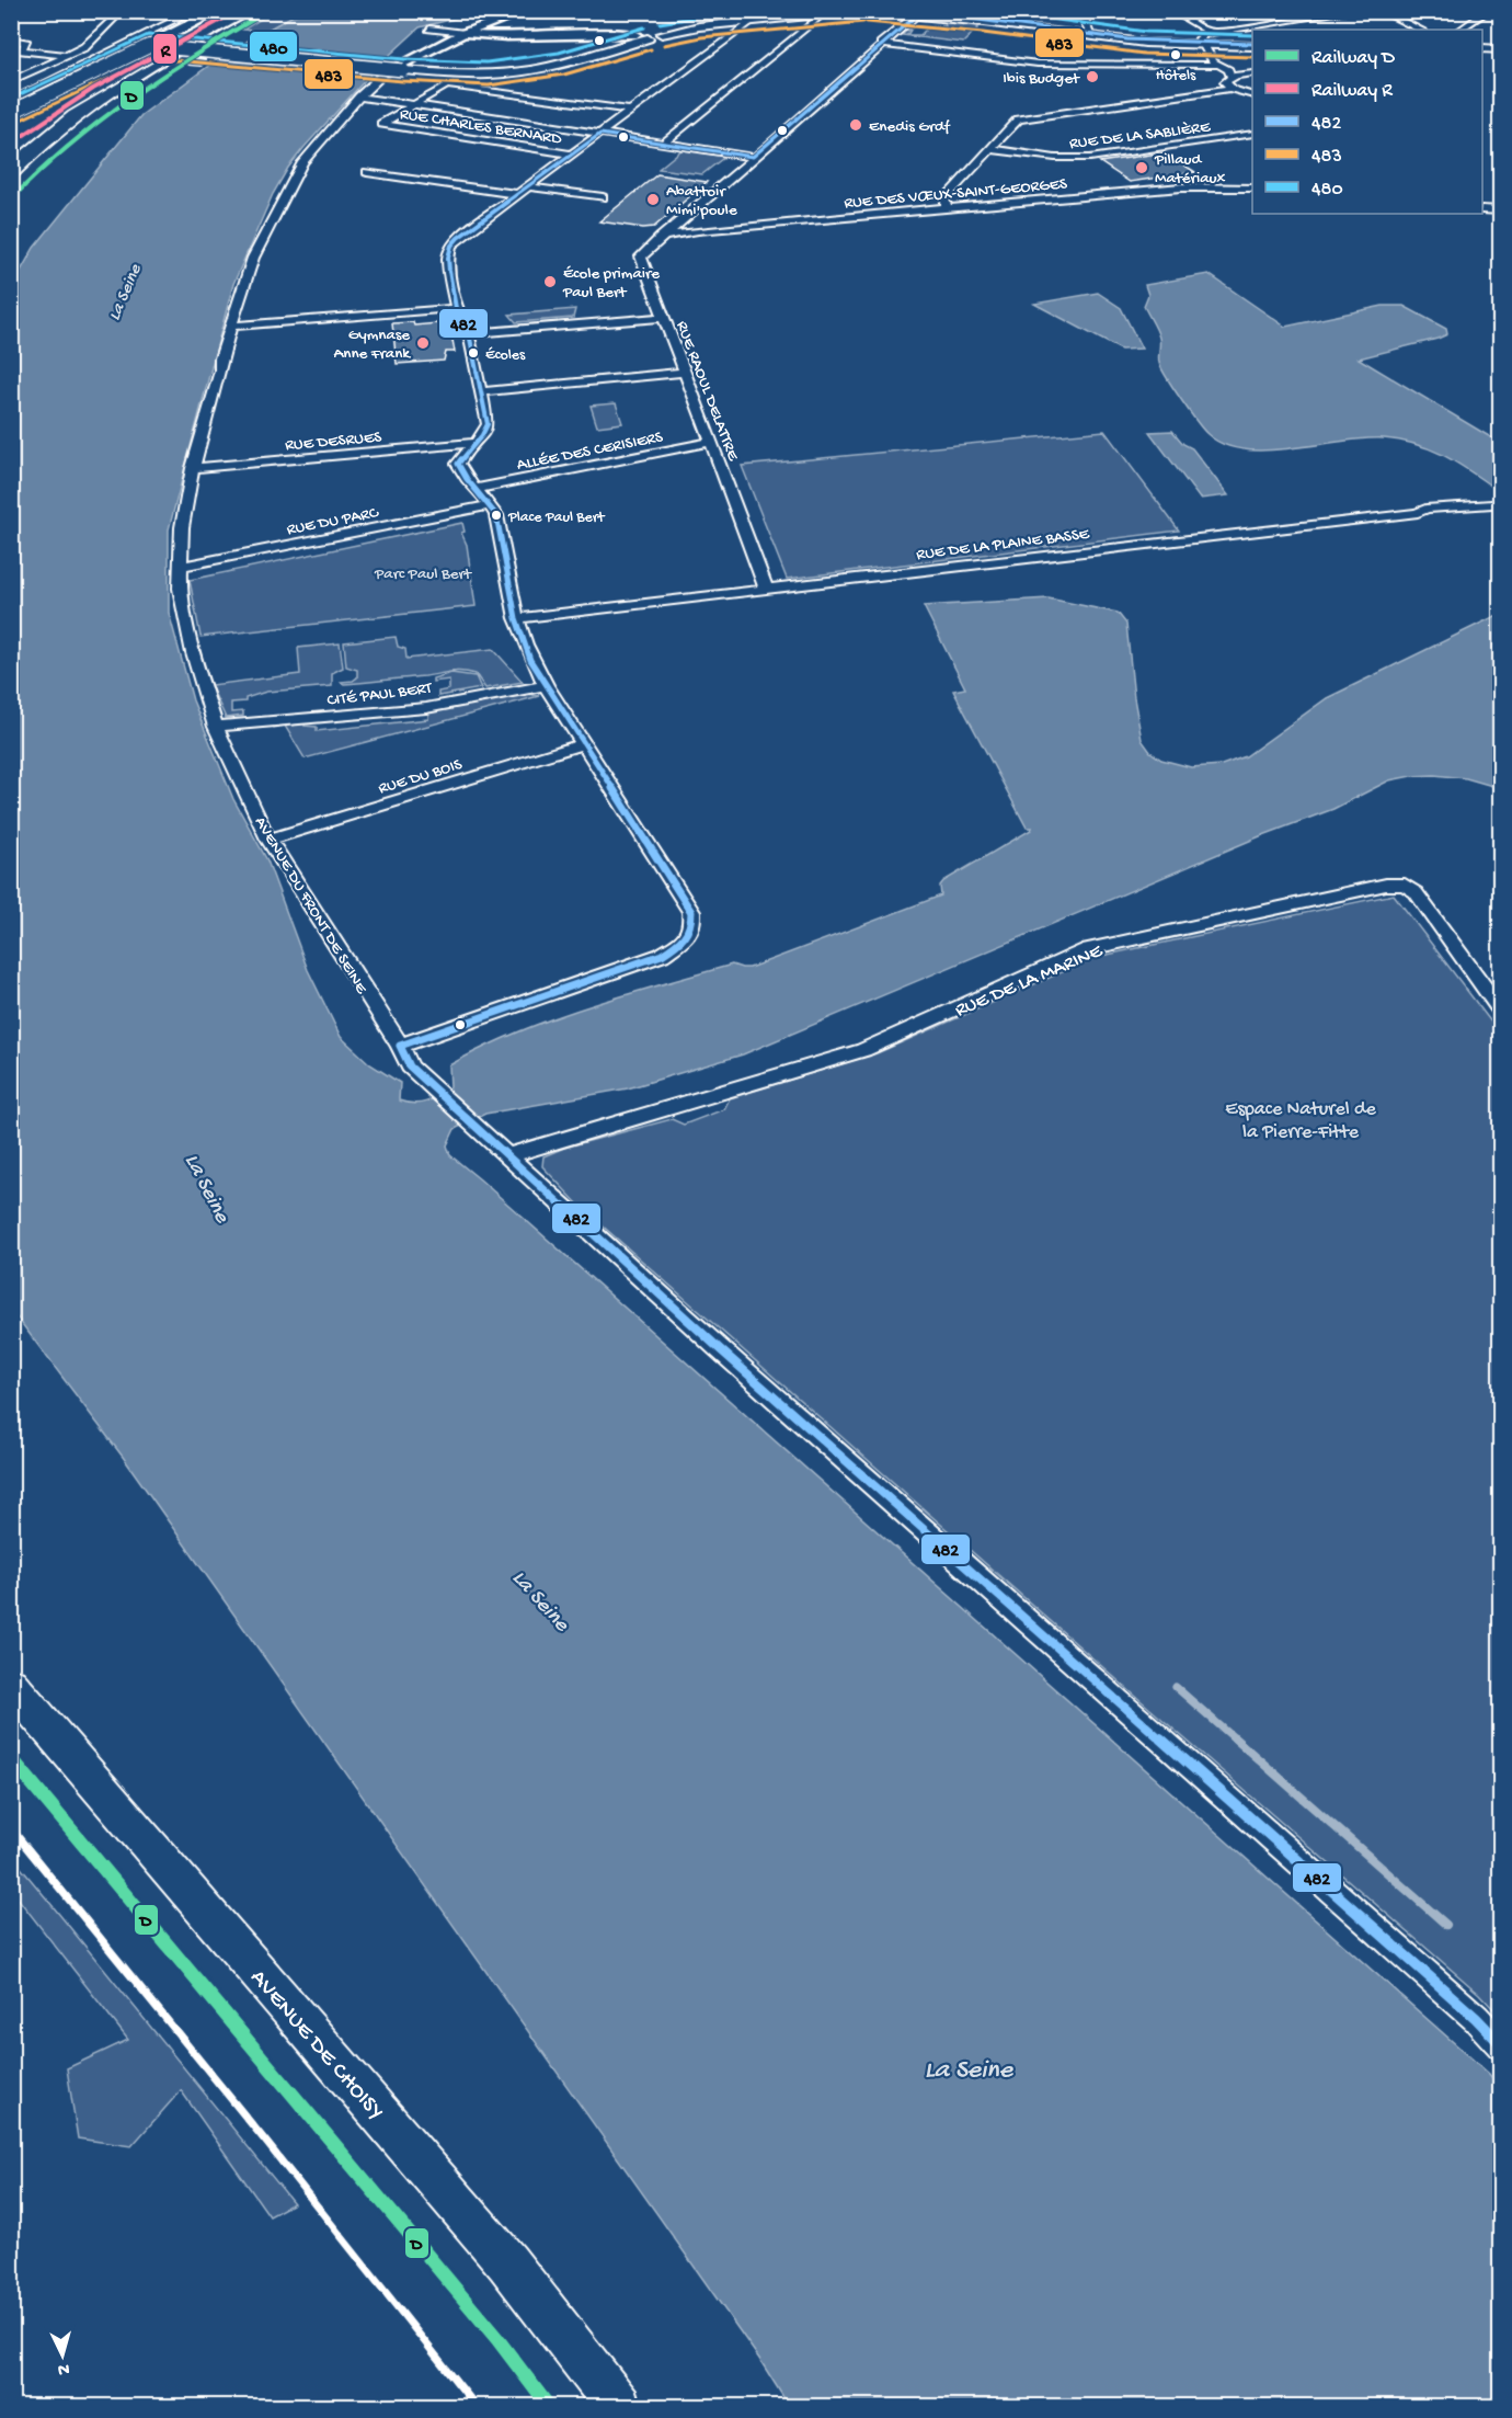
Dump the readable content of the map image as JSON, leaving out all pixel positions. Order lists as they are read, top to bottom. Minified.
{"streets":{"main road":["AVENUE DE CHOISY"],"street":["RUE CHARLES BERNARD","RUE DE LA SABLIÈRE","RUE DES VŒUX-SAINT-GEORGES","RUE RAOUL DELATTRE","RUE DESRUES","ALLÉE DES CERISIERS","RUE DU PARC","RUE DE LA PLAINE BASSE","CITÉ PAUL BERT","RUE DU BOIS","AVENUE DU FRONT DE SEINE","RUE DE LA MARINE"]},"crossings":[["RUE DES VŒUX-SAINT-GEORGES","RUE RAOUL DELATTRE"],["RUE RAOUL DELATTRE","ALLÉE DES CERISIERS"],["RUE RAOUL DELATTRE","RUE DE LA PLAINE BASSE"],["RUE DESRUES","AVENUE DU FRONT DE SEINE"],["RUE DU PARC","AVENUE DU FRONT DE SEINE"],["CITÉ PAUL BERT","AVENUE DU FRONT DE SEINE"],["RUE DU BOIS","AVENUE DU FRONT DE SEINE"],["AVENUE DU FRONT DE SEINE","RUE DE LA MARINE"]],"water":["La Seine"],"parks":["Parc Paul Bert","Espace Naturel de la Pierre-Fitte"],"places":["Hôtels","Ibis Budget","Enedis Grdf","Pillaud Matériaux","Abattoir Mimi'poule","École primaire Paul Bert","Gymnase Anne Frank","Écoles","Place Paul Bert"],"lines":["rail line D","rail line R","transit line 480","transit line 482","transit line 483"],"legend":["Railway D","Railway R","482","483","480"],"north":"bottom"}
